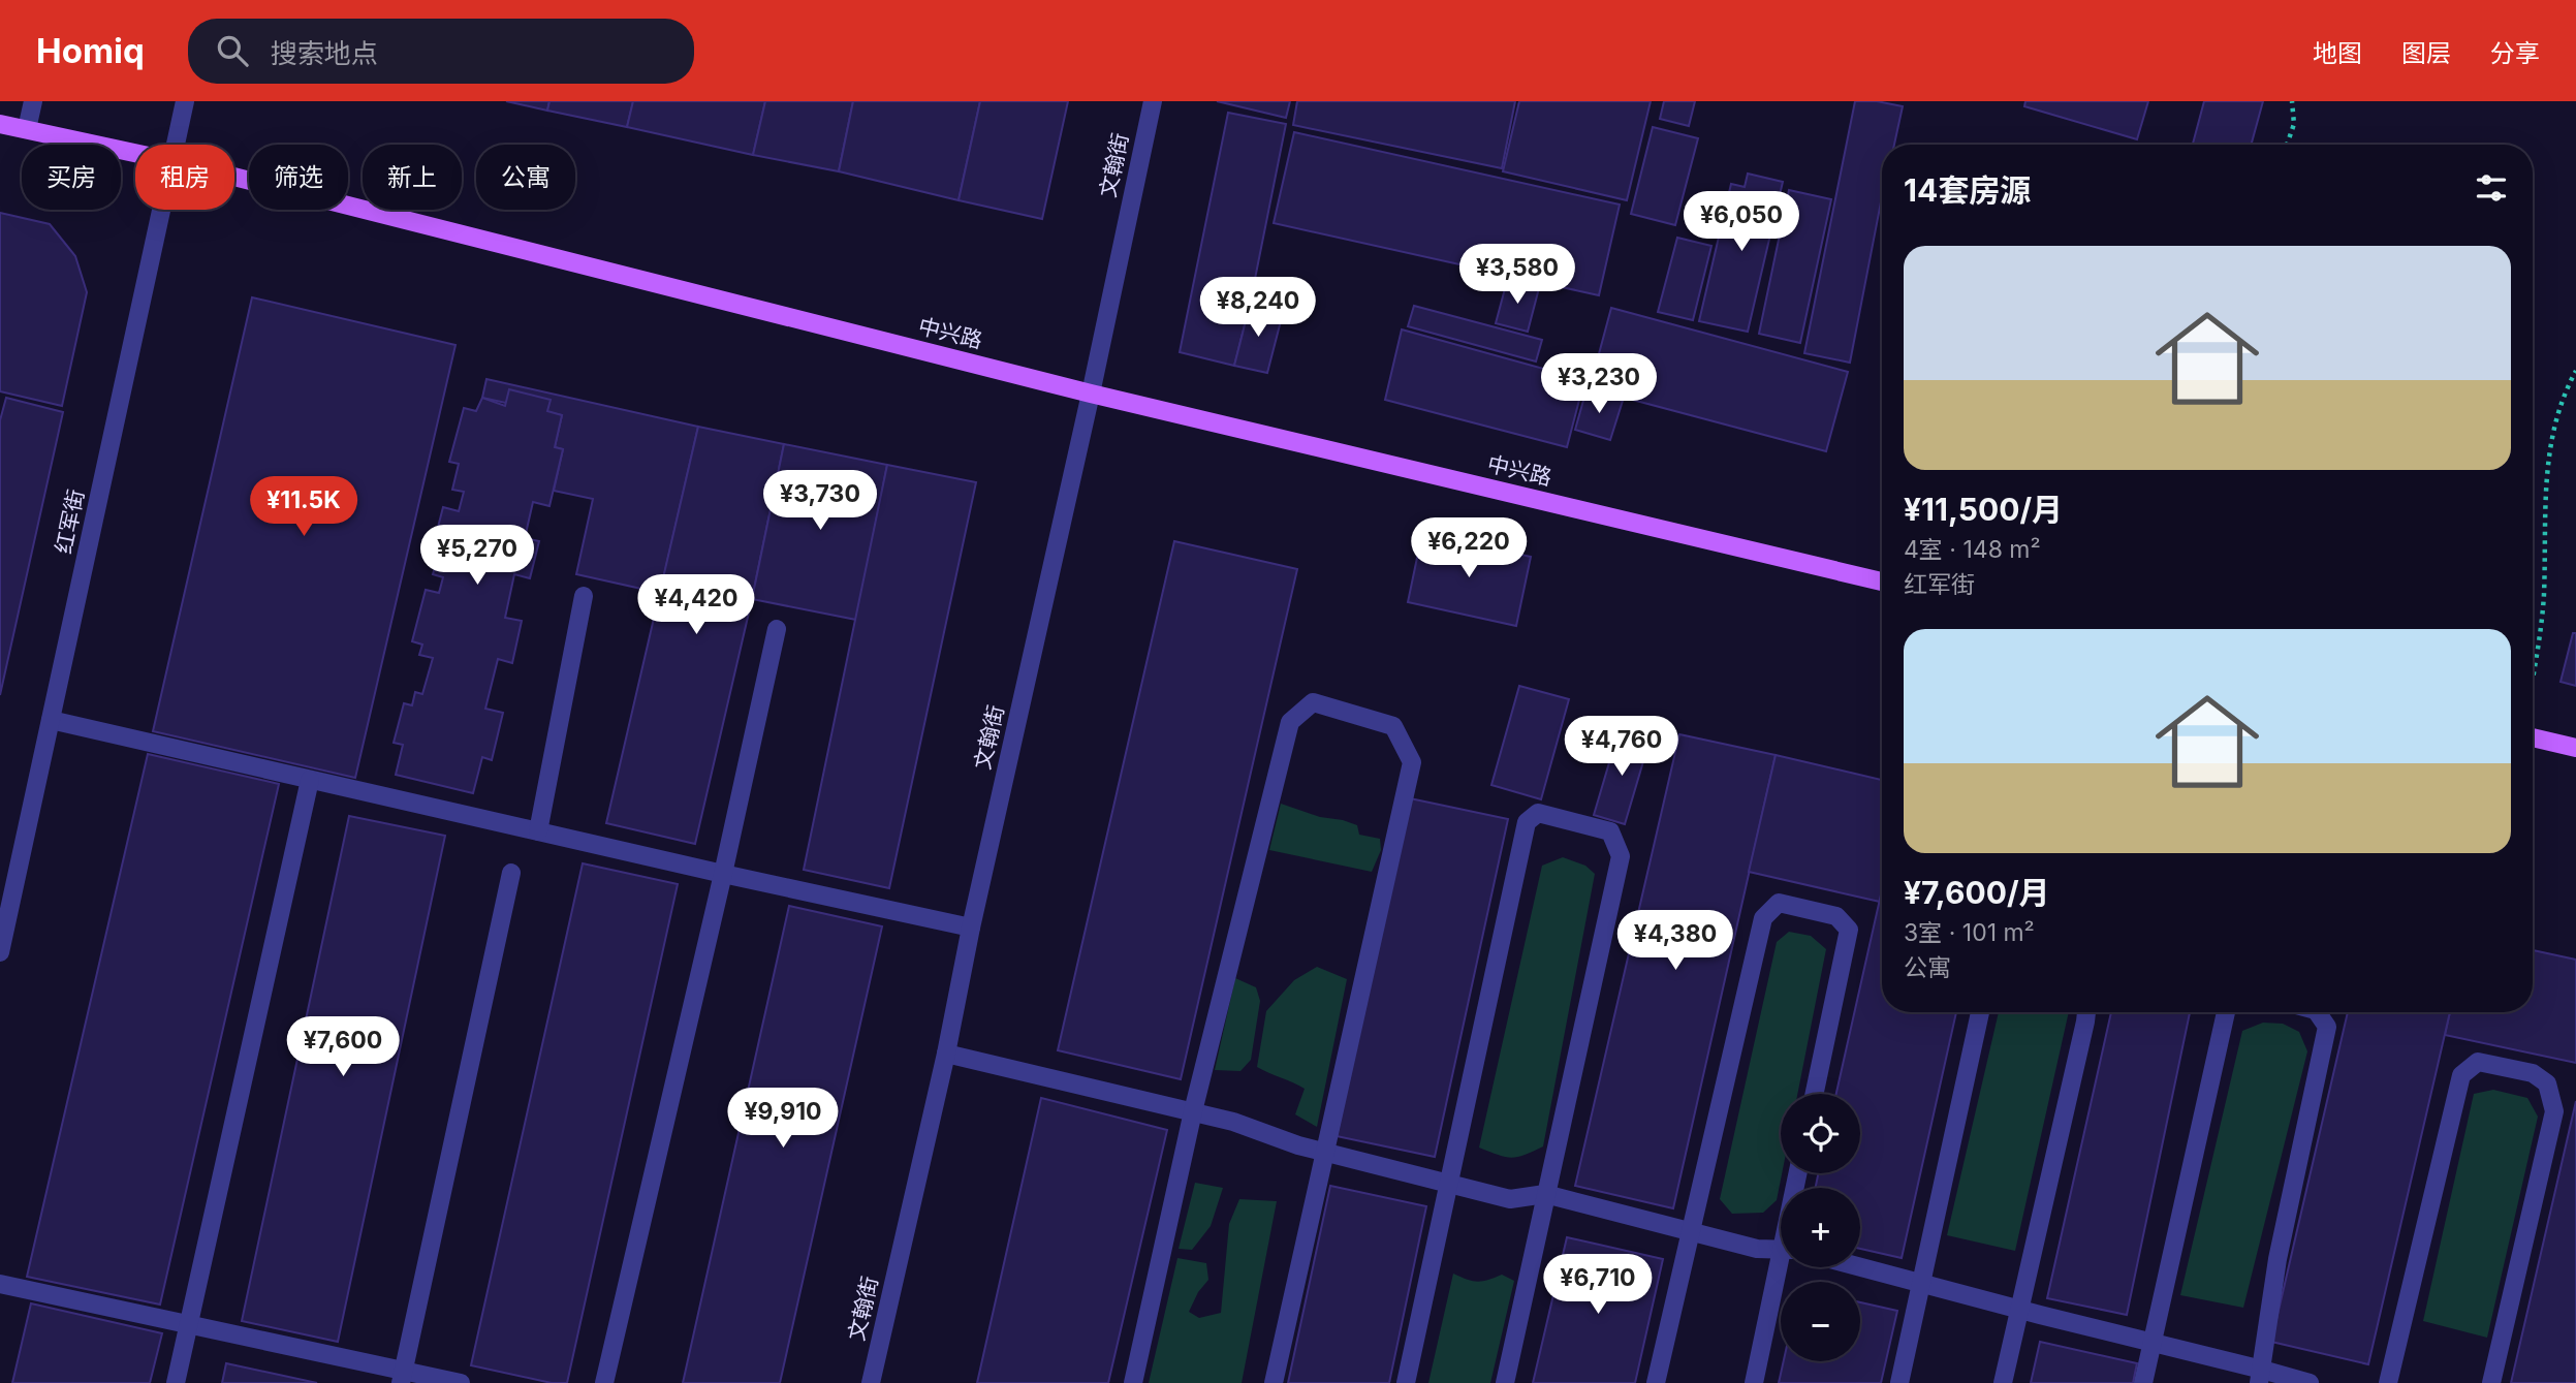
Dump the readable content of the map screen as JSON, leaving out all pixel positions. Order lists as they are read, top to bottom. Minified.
{"streets":{"main road":["中兴路"],"street":["文翰街","红军街"]},"crossings":[["文翰街","中兴路"]],"page":{"header":"Homiq","search":"搜索地点","nav":["地图","图层","分享"],"chip":["买房","租房","筛选","新上","公寓"],"heading":"14套房源","price":["¥6,050","¥3,580","¥8,240","¥3,230","¥3,730","¥11.5K","¥6,220","¥5,270","¥4,420","¥4,760","¥4,380","¥7,600","¥9,910","¥6,710"],"list":[{"name":"¥11,500/月","note":"4室 · 148 m² · 红军街"},{"name":"¥7,600/月","note":"3室 · 101 m² · 公寓"}],"map_buttons":["+","−"]}}
